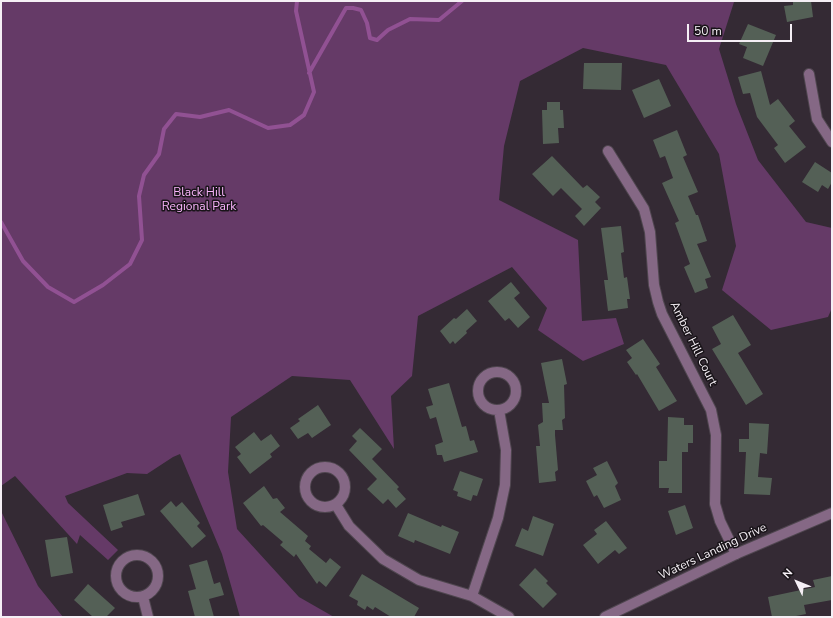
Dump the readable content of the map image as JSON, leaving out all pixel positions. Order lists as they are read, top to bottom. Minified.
{"streets":{"street":["Amber Hill Court","Waters Landing Drive"]},"crossings":[["Amber Hill Court","Waters Landing Drive"]],"parks":["Black Hill Regional Park"],"scale_bar":"50 m","north":"top left"}
